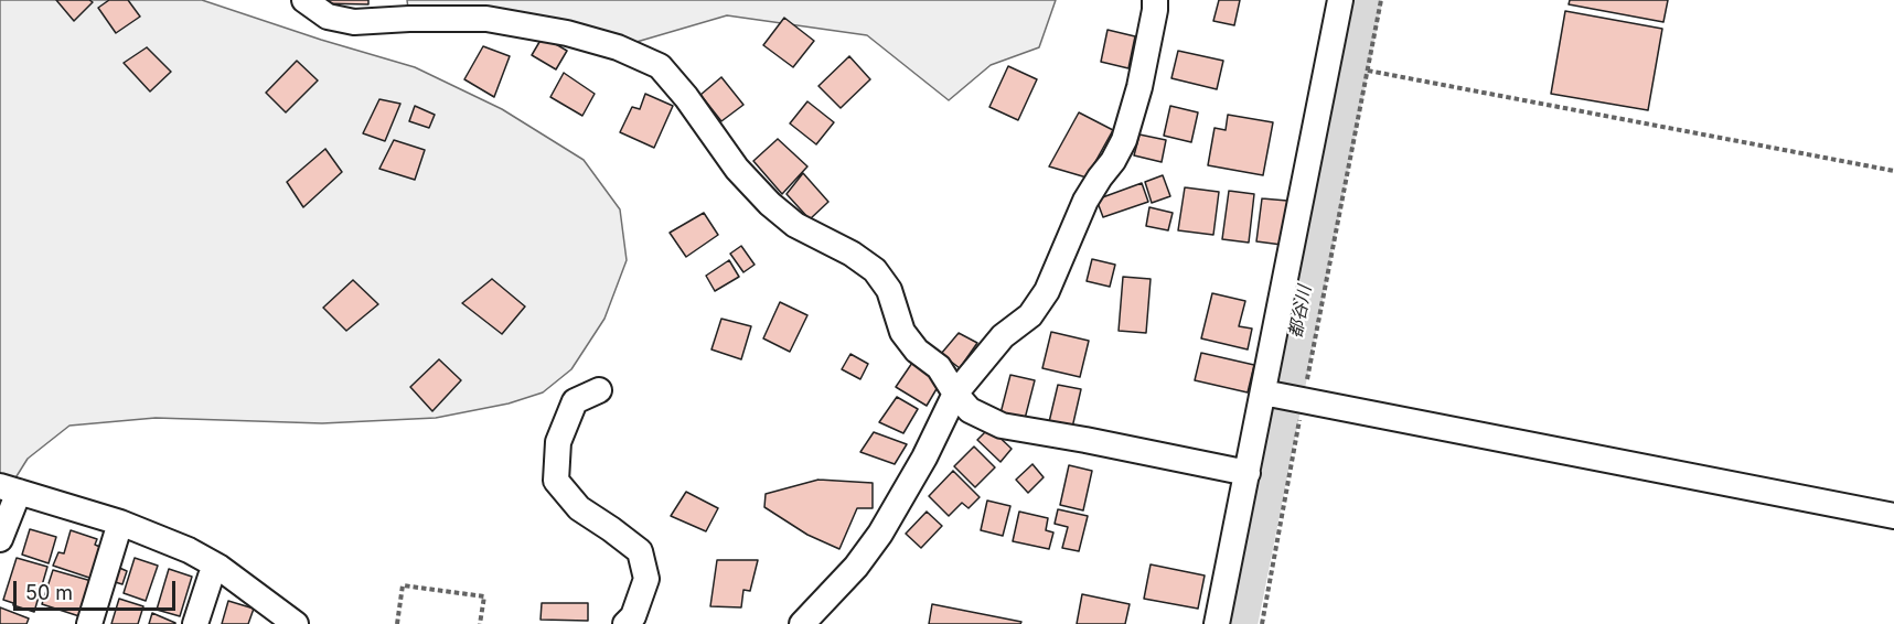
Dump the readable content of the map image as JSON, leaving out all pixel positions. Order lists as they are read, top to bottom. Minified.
{"water":["都谷川"],"scale_bar":"50 m"}
